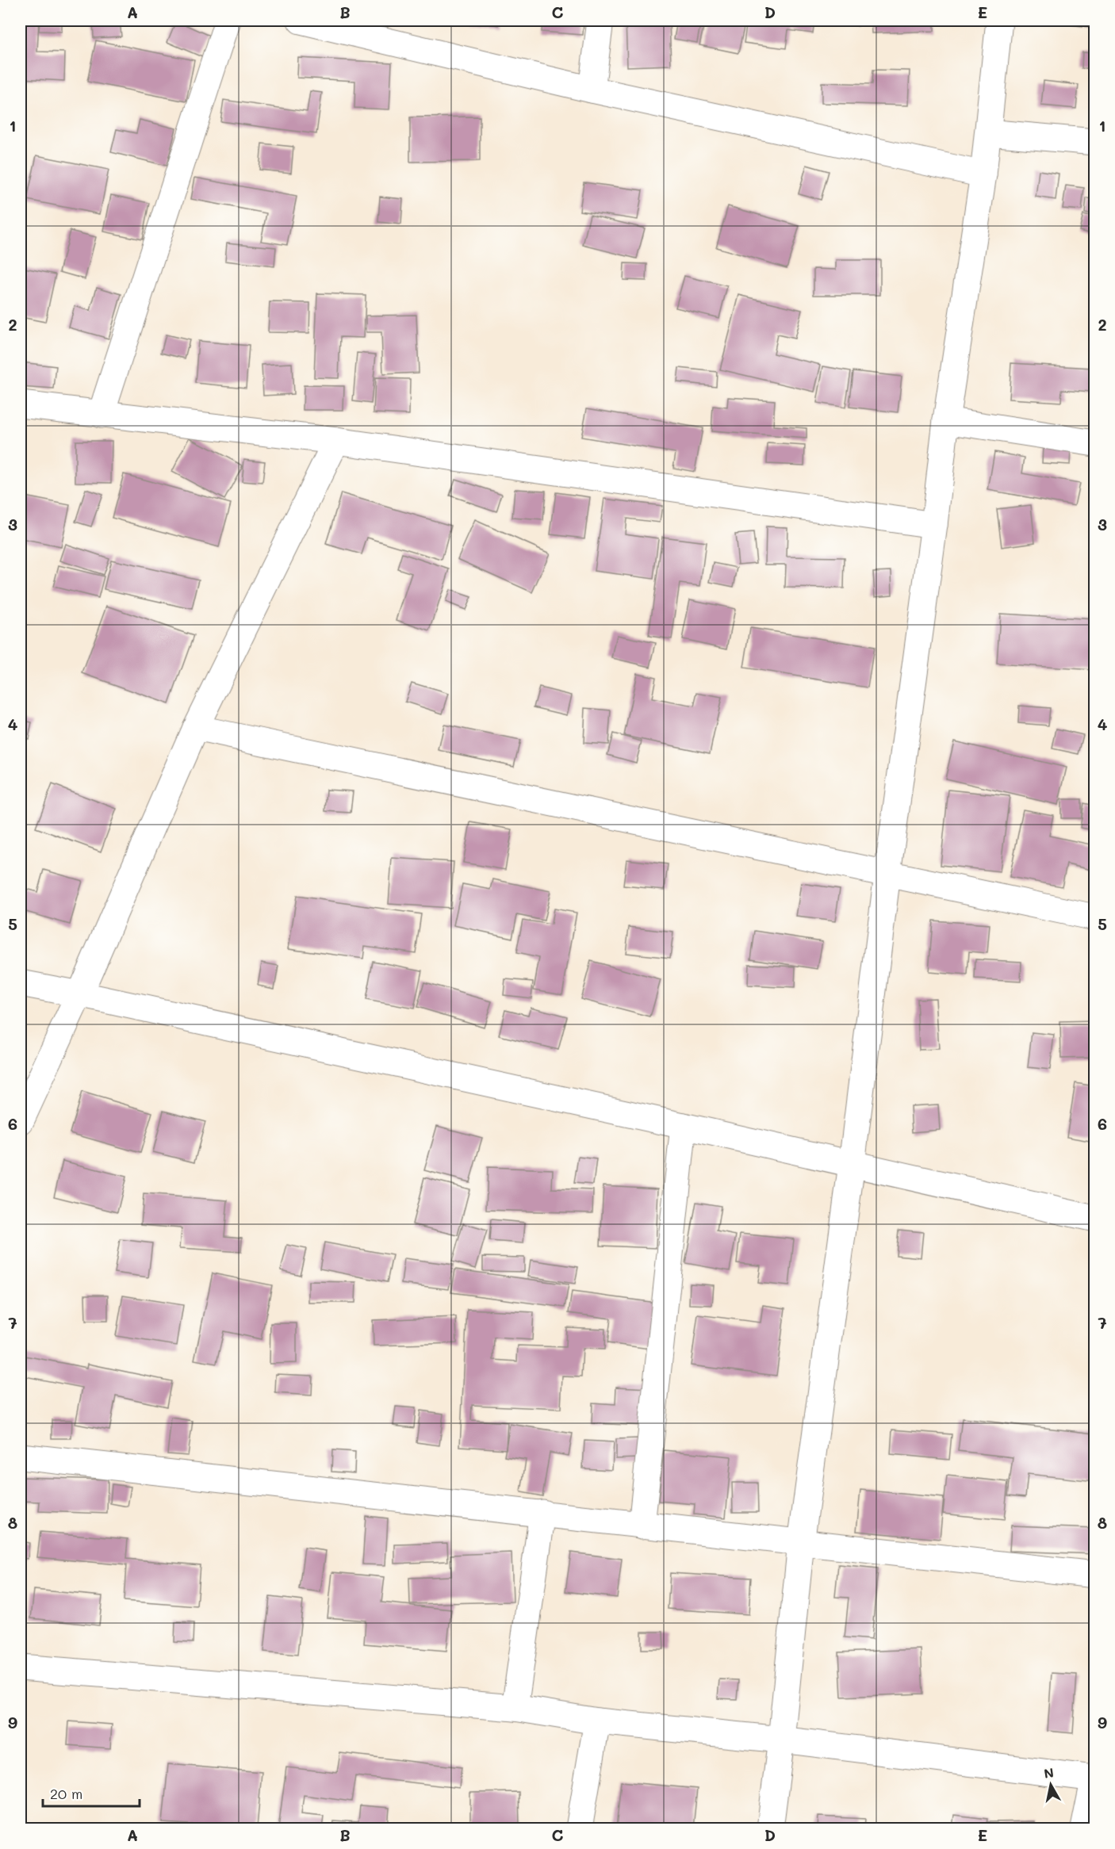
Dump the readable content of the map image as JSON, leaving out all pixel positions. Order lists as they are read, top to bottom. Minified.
{"scale_bar":"20 m","north":"top","grid":{"columns":["A","B","C","D","E"],"rows":["1","2","3","4","5","6","7","8","9"]}}
